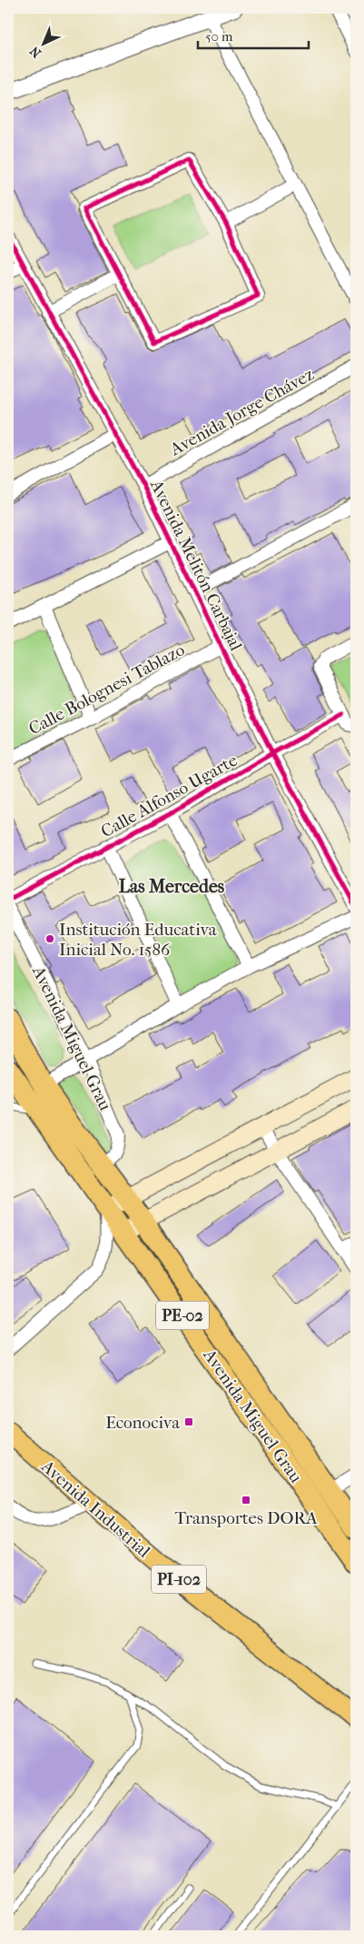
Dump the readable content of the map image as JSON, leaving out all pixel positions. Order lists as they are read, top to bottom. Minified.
{"streets":{"highway":["Avenida Miguel Grau","PE-02"],"main road":["Avenida Industrial","PI-102"],"street":["Avenida Jorge Chávez","Avenida Melitón Carbajal","Calle Bolognesi Tablazo","Calle Alfonso Ugarte"]},"crossings":[["Avenida Jorge Chávez","Avenida Melitón Carbajal"],["Avenida Melitón Carbajal","Calle Bolognesi Tablazo"],["Avenida Melitón Carbajal","Calle Alfonso Ugarte"]],"districts":["Las Mercedes"],"places":{"other":["Institución Educativa Inicial No. 1586"],"transit":["Econociva","Transportes DORA"]},"scale_bar":"50 m","north":"bottom left"}
